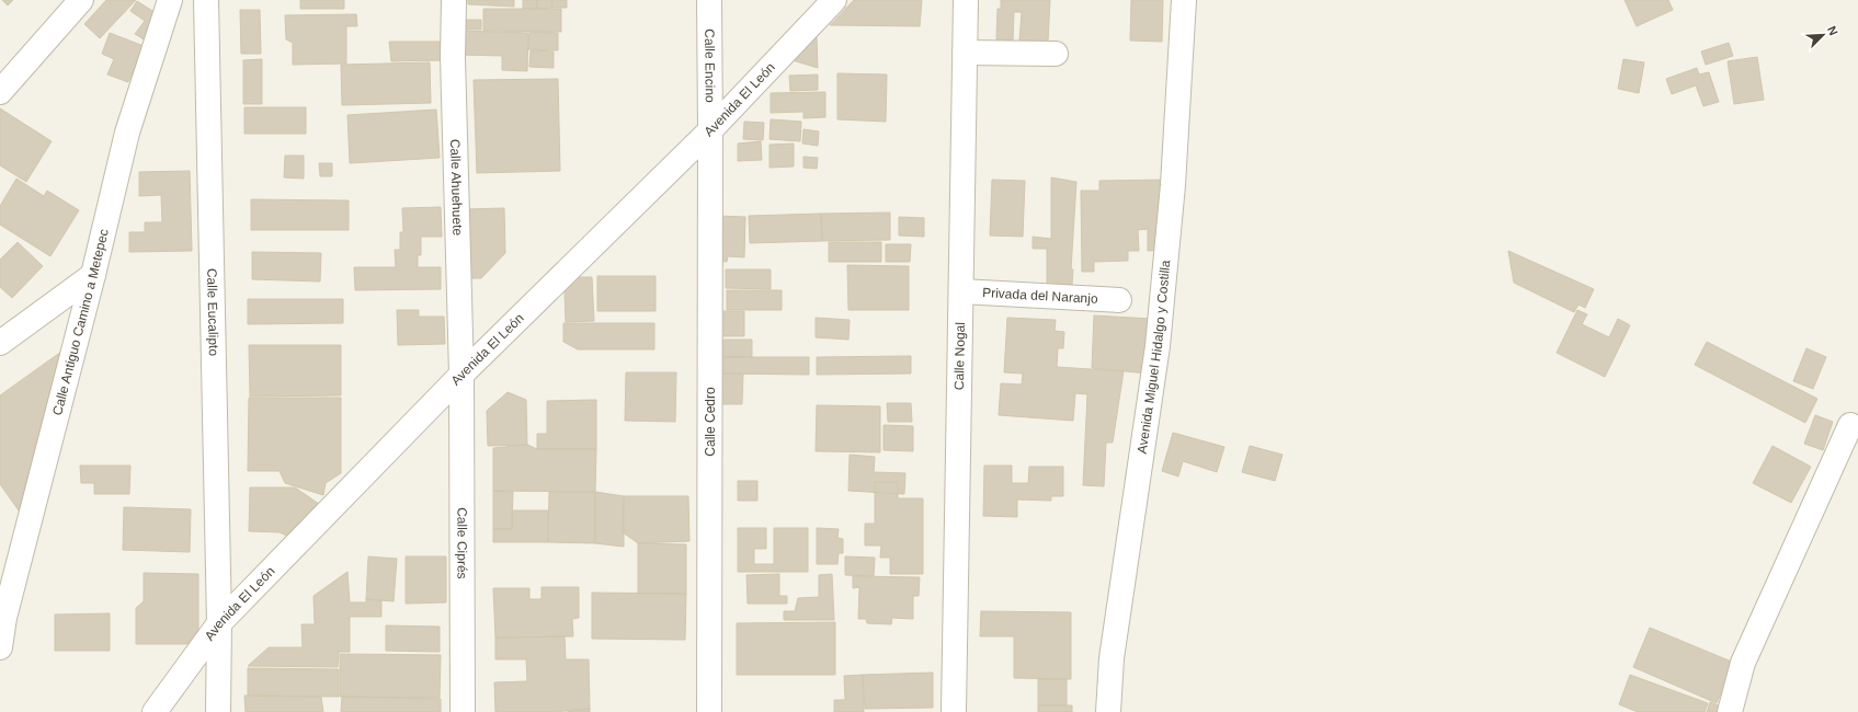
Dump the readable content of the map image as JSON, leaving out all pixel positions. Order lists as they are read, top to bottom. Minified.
{"streets":{"street":["Calle Encino","Avenida El León","Calle Ahuehuete","Privada del Naranjo","Calle Eucalipto","Calle Antiguo Camino a Metepec","Calle Nogal","Avenida Miguel Hidalgo y Costilla","Calle Cedro","Calle Ciprés"]},"crossings":[["Calle Encino","Avenida El León"],["Calle Encino","Calle Cedro"],["Avenida El León","Calle Ahuehuete"],["Avenida El León","Calle Eucalipto"],["Avenida El León","Calle Cedro"],["Avenida El León","Calle Ciprés"],["Calle Ahuehuete","Calle Ciprés"],["Privada del Naranjo","Calle Nogal"]],"north":"top right"}
